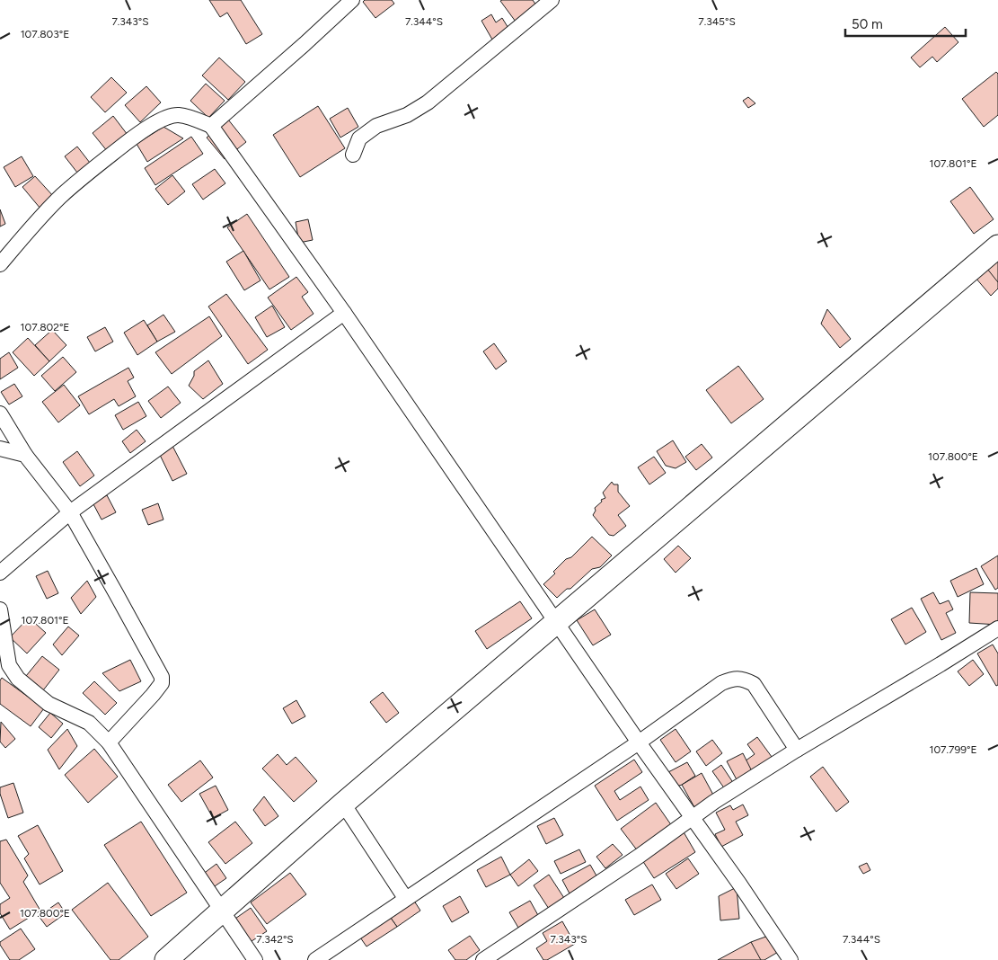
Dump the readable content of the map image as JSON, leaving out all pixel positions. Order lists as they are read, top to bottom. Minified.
{"scale_bar":"50 m","coordinates":["7.343°S","7.344°S","7.345°S","107.803°E","107.801°E","107.802°E","107.800°E","107.799°E","7.342°S"]}
